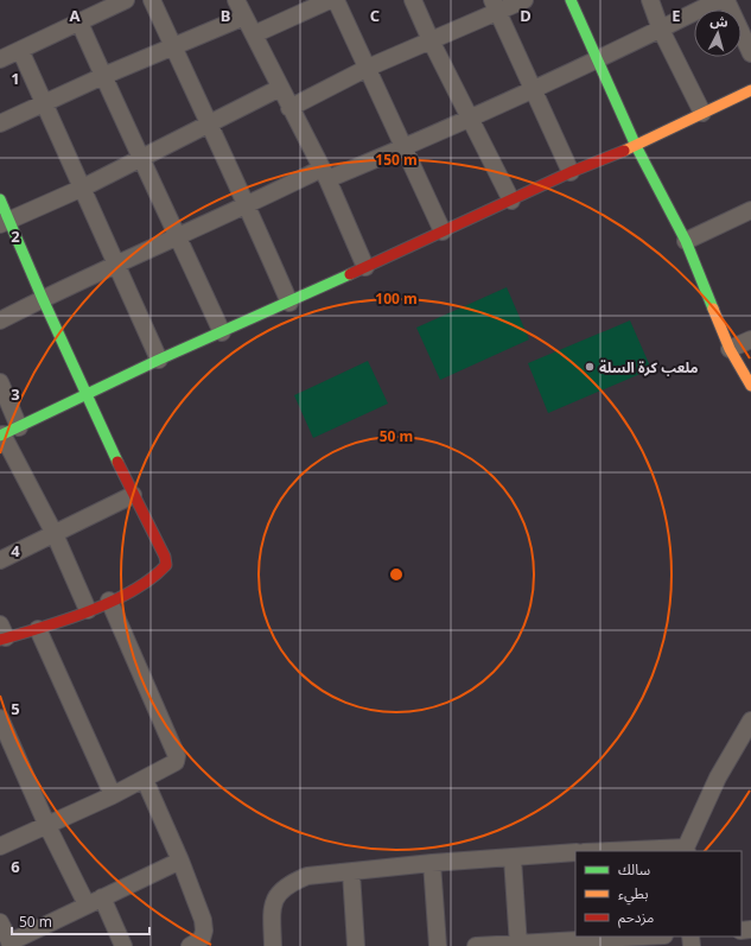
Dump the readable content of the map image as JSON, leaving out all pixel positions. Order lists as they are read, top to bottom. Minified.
{"places":["ملعب كرة السلة"],"legend":["سالك","بطيء","مزدحم"],"scale_bar":"50 m","north":"top","grid":{"columns":["A","B","C","D","E"],"rows":["1","2","3","4","5","6"]},"rings":["150 m","100 m","50 m"]}
